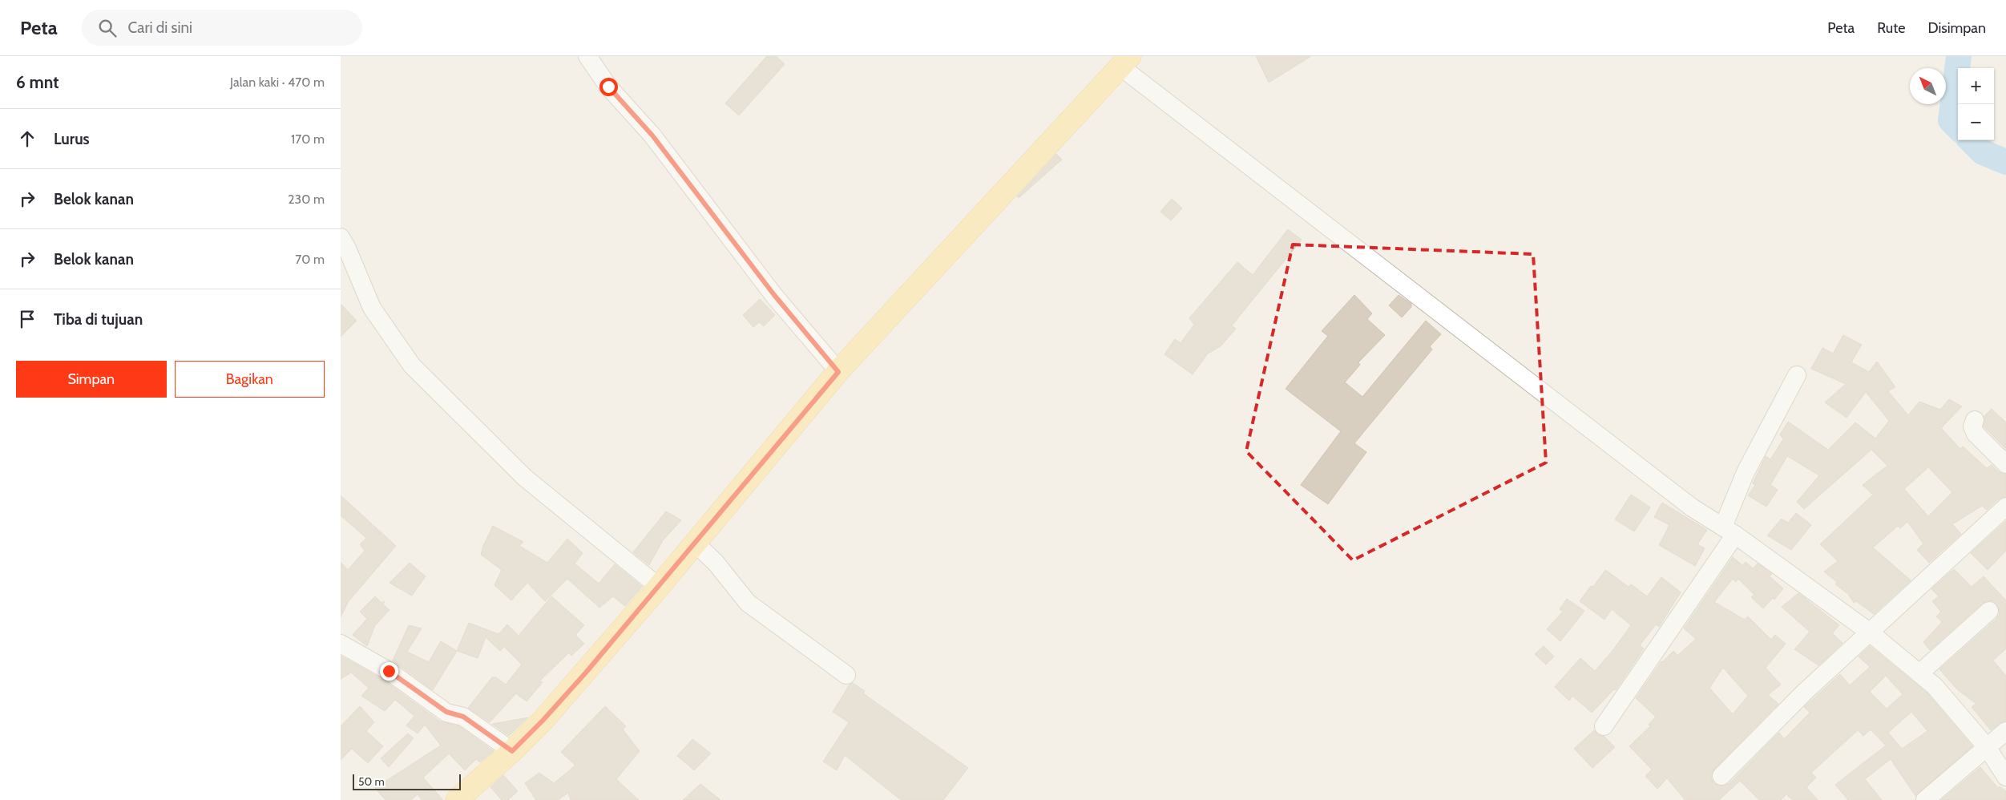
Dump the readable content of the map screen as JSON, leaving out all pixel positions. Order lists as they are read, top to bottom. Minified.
{"scale_bar":"50 m","north":"top left","page":{"header":"Peta","search":"Cari di sini","nav":["Peta","Rute","Disimpan"],"heading":["6 mnt","Jalan kaki · 470 m"],"map_buttons":["+","−"],"list":[["Lurus","170 m"],["Belok kanan","230 m"],["Belok kanan","70 m"],"Tiba di tujuan"],"buttons":["Simpan","Bagikan"],"scale":"50 m"}}
